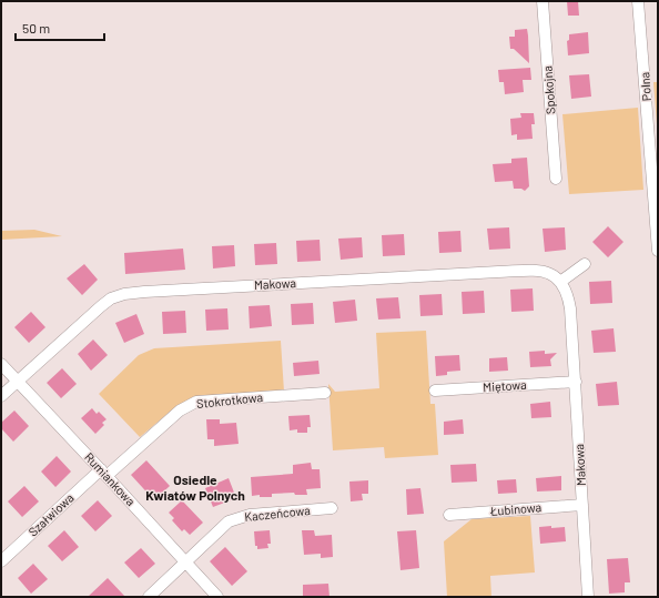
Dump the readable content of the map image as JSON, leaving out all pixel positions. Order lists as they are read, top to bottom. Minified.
{"streets":{"street":["Polna","Spokojna","Makowa","Miętowa","Stokrotkowa","Rumiankowa","Łubinowa","Kaczeńcowa","Szałwiowa"]},"crossings":[["Makowa","Miętowa"],["Makowa","Rumiankowa"],["Makowa","Łubinowa"],["Stokrotkowa","Rumiankowa"],["Stokrotkowa","Szałwiowa"],["Rumiankowa","Kaczeńcowa"],["Rumiankowa","Szałwiowa"]],"districts":["Osiedle Kwiatów Polnych"],"scale_bar":"50 m"}
